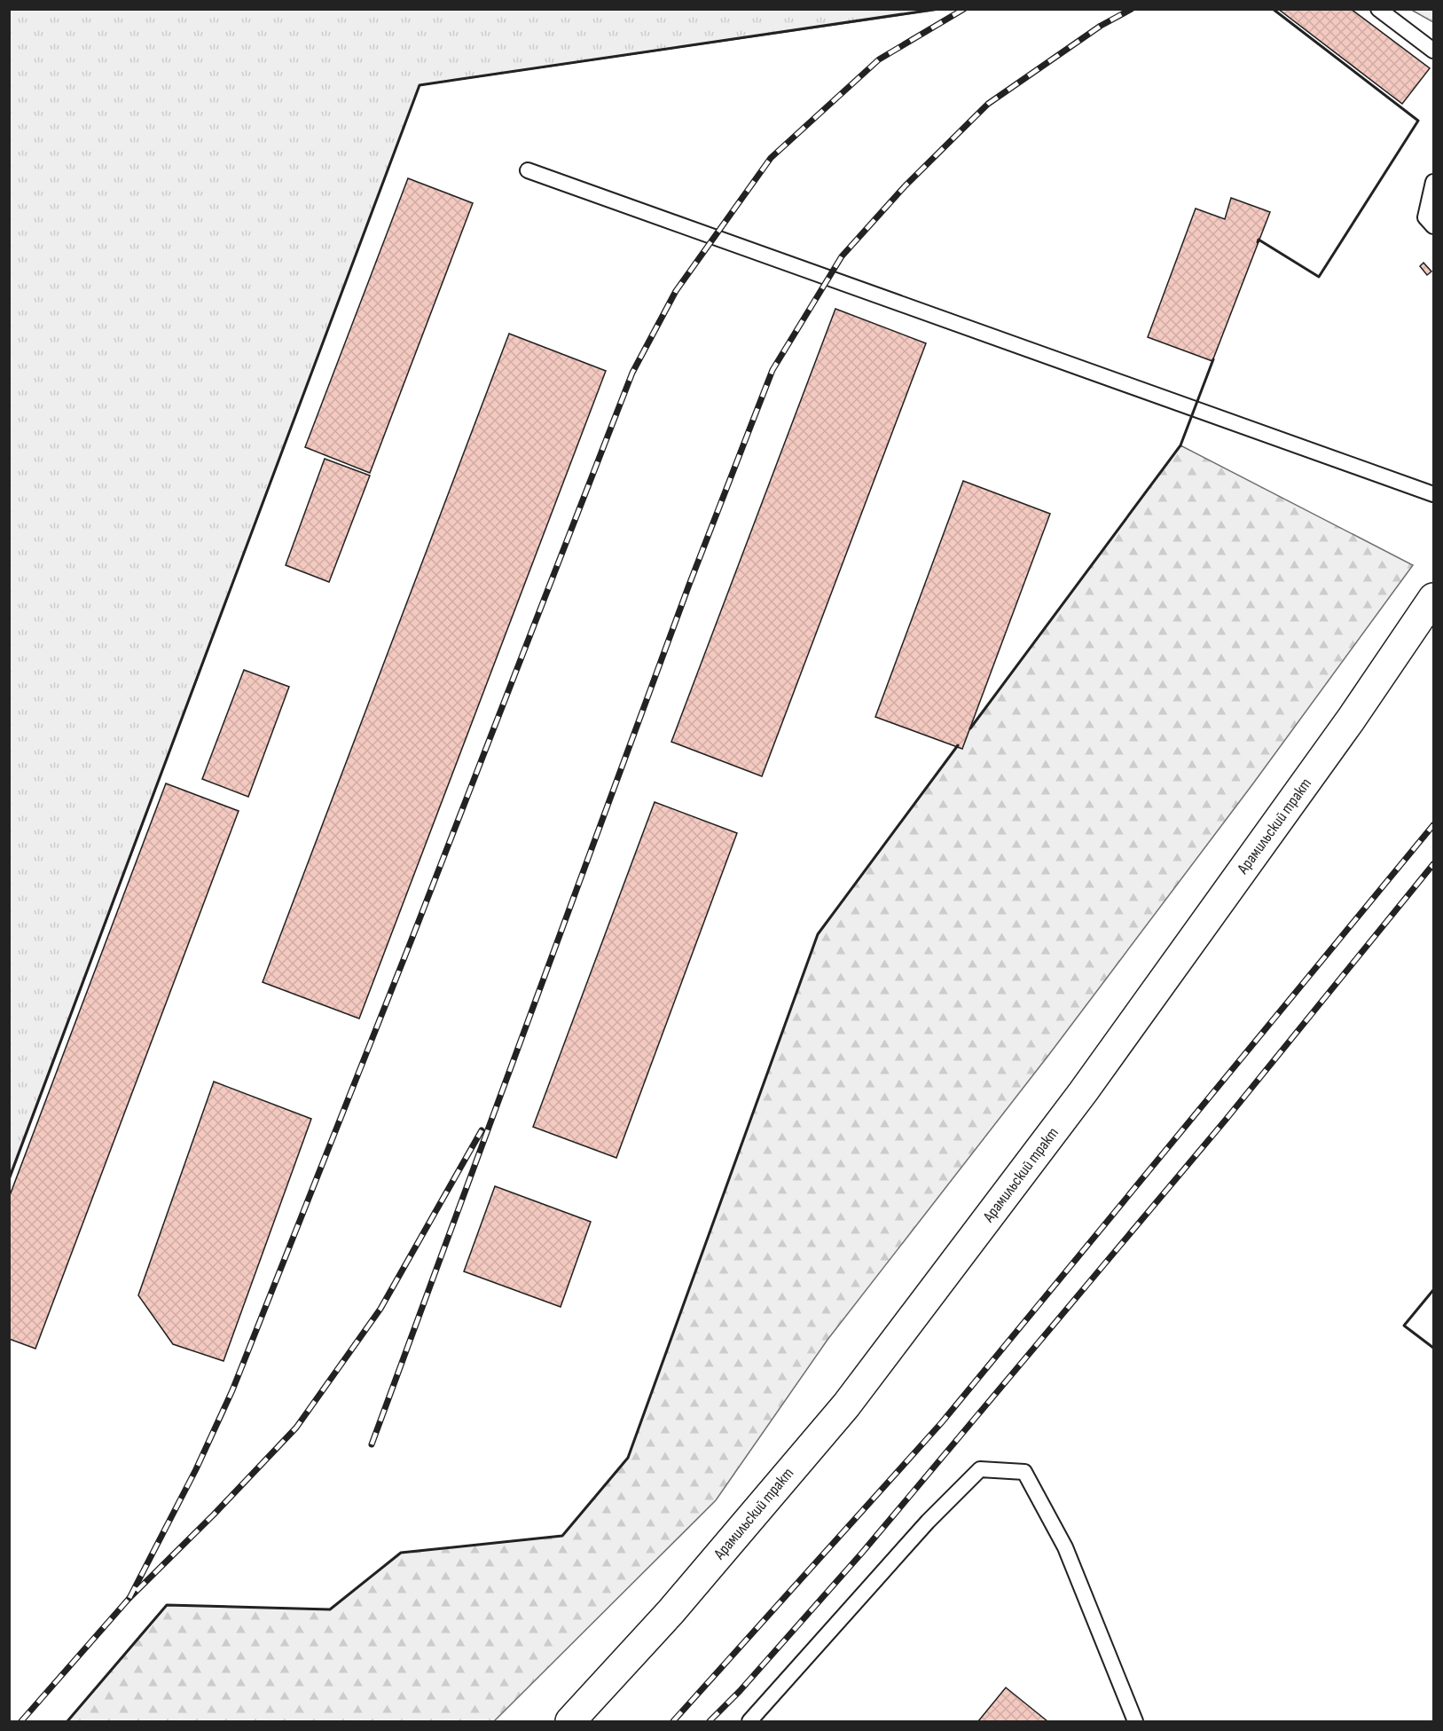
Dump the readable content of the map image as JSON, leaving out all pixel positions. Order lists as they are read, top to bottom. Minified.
{"streets":{"main road":["Арамильский тракт"]}}
